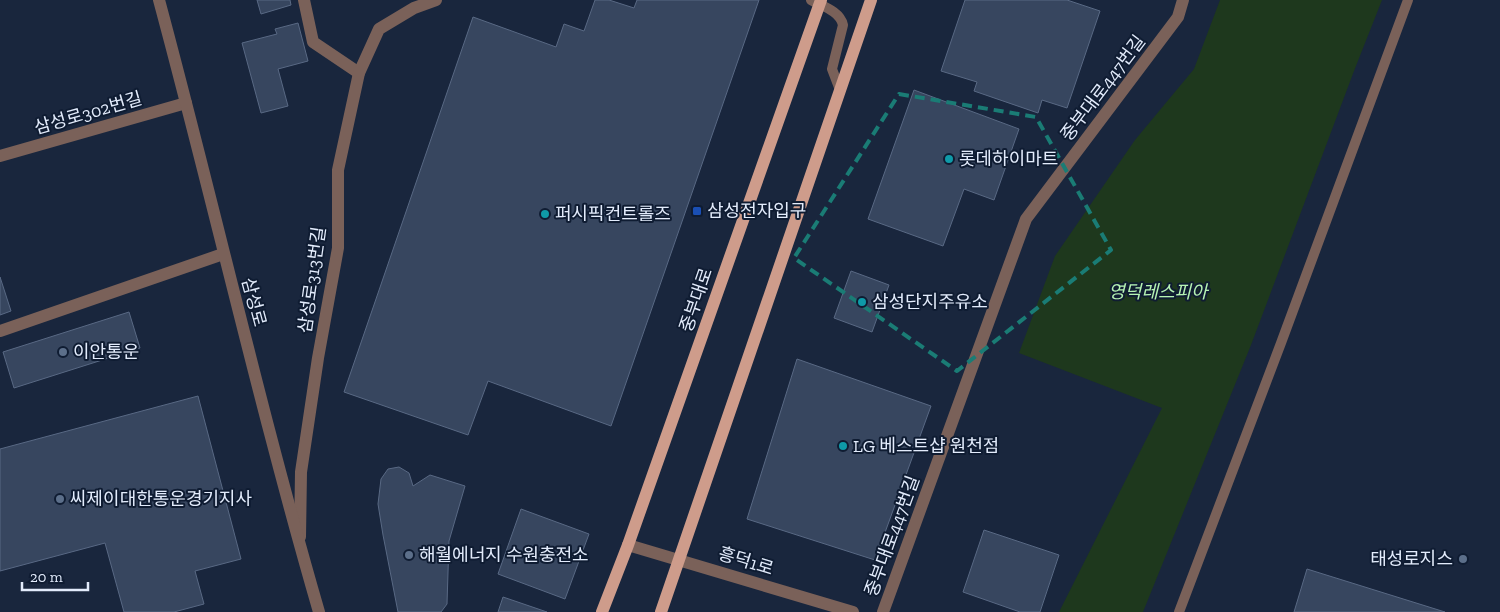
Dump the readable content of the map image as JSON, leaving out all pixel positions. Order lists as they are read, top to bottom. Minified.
{"streets":{"main road":["중부대로"],"street":["중부대로447번길","삼성로302번길","삼성로313번길","삼성로","흥덕1로"]},"crossings":[["삼성로302번길","삼성로"],["삼성로313번길","삼성로"],["중부대로","흥덕1로"]],"parks":["영덕레스피아"],"places":{"other":["롯데하이마트","퍼시픽컨트롤즈","삼성단지주유소","이안통운","LG 베스트샵 원천점","씨제이대한통운경기지사","해월에너지 수원충전소","태성로지스"],"transit":["삼성전자입구"]},"scale_bar":"20 m"}
